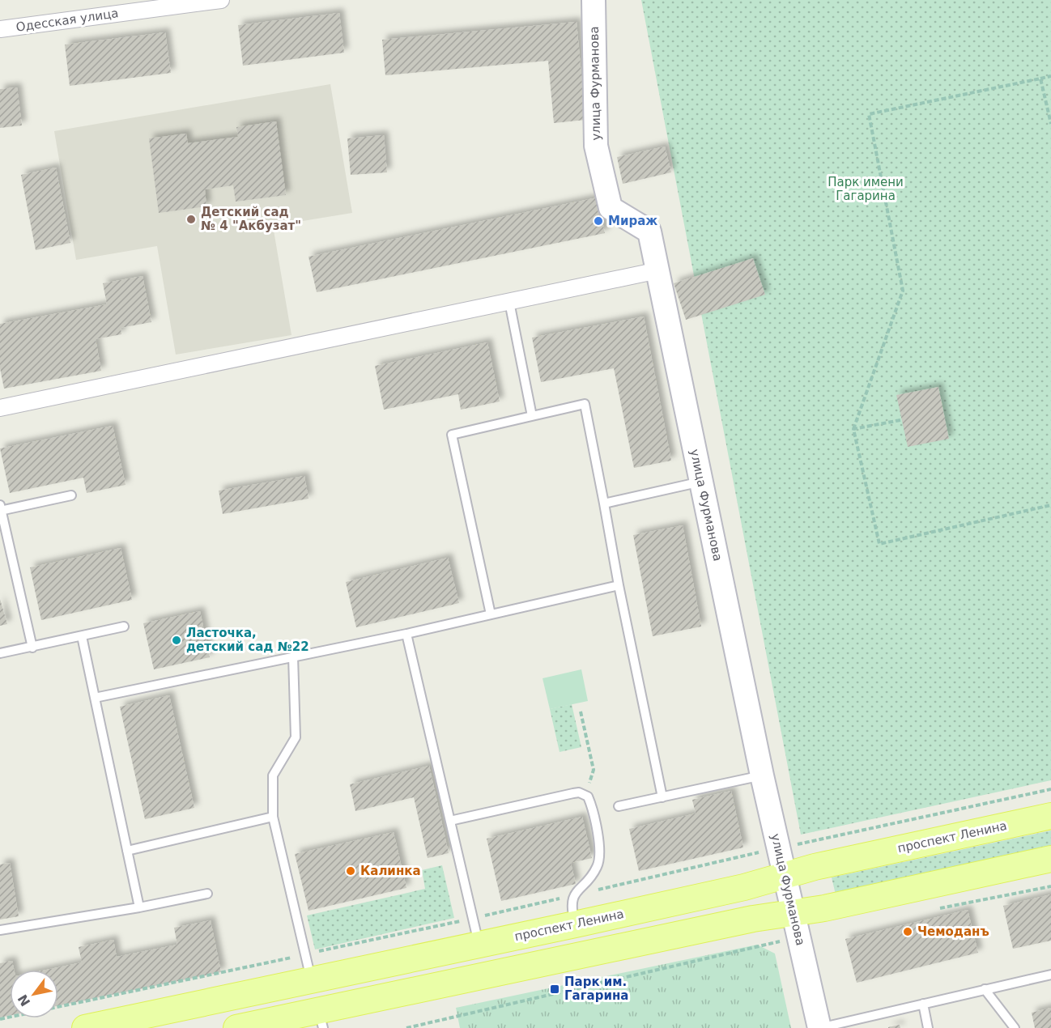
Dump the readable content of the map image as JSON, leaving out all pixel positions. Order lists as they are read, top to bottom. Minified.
{"streets":{"main road":["проспект Ленина"],"street":["Одесская улица","улица Фурманова"]},"crossings":[["улица Фурманова","проспект Ленина"]],"parks":["Парк имени Гагарина"],"places":{"other":["Детский сад № 4 \"Акбузат\"","Мираж","Ласточка, детский сад №22","Калинка","Чемоданъ"],"transit":["Парк им. Гагарина"]},"north":"bottom left"}
